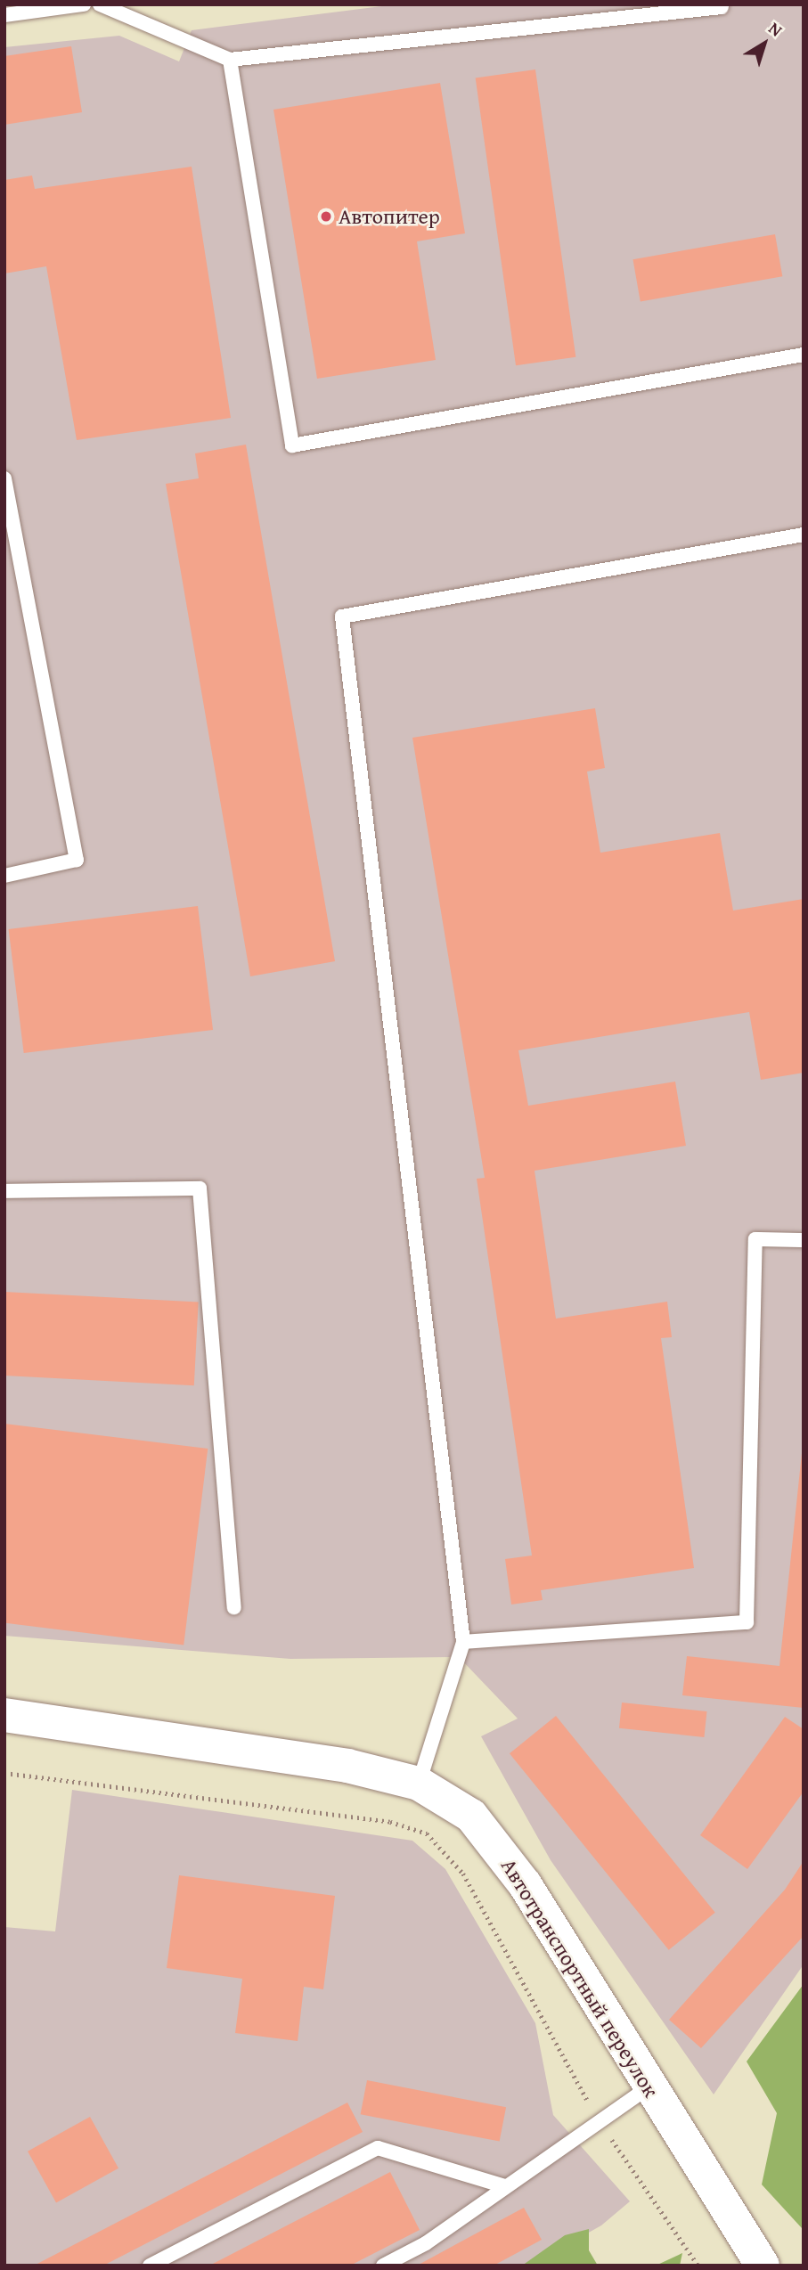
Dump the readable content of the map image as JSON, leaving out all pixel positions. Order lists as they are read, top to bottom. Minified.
{"streets":{"main road":["Автотранспортный переулок"]},"places":["Автопитер"],"north":"top right"}
